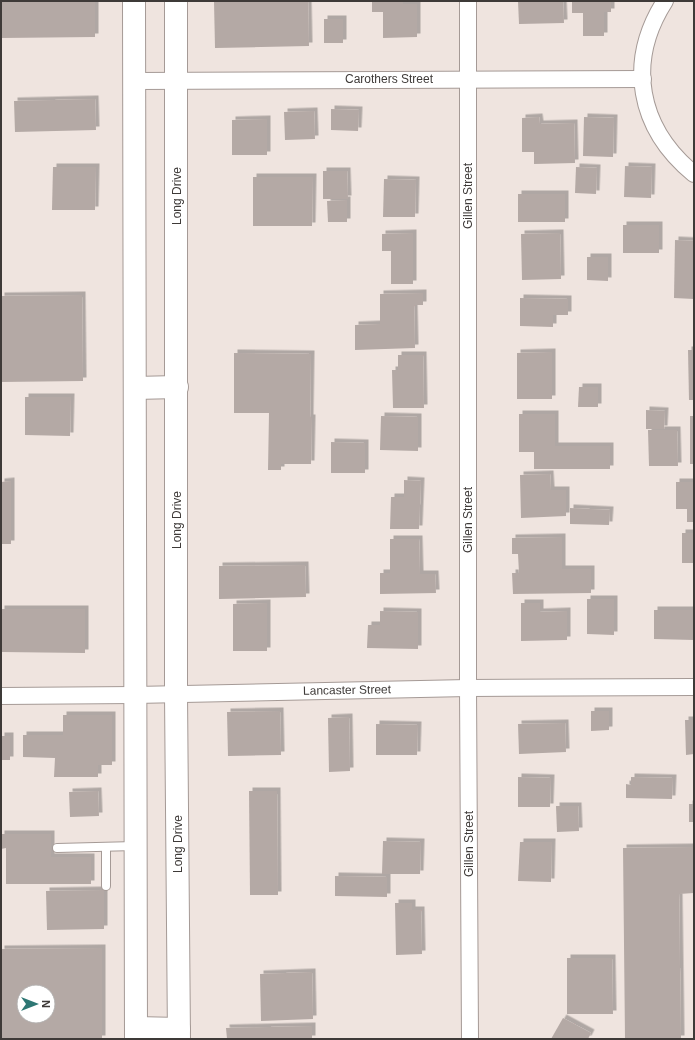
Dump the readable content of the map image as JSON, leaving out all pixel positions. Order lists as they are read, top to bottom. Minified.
{"streets":{"main road":["Long Drive"],"street":["Carothers Street","Gillen Street","Lancaster Street"]},"crossings":[["Carothers Street","Long Drive"],["Carothers Street","Gillen Street"],["Long Drive","Lancaster Street"],["Gillen Street","Lancaster Street"]],"north":"right"}
